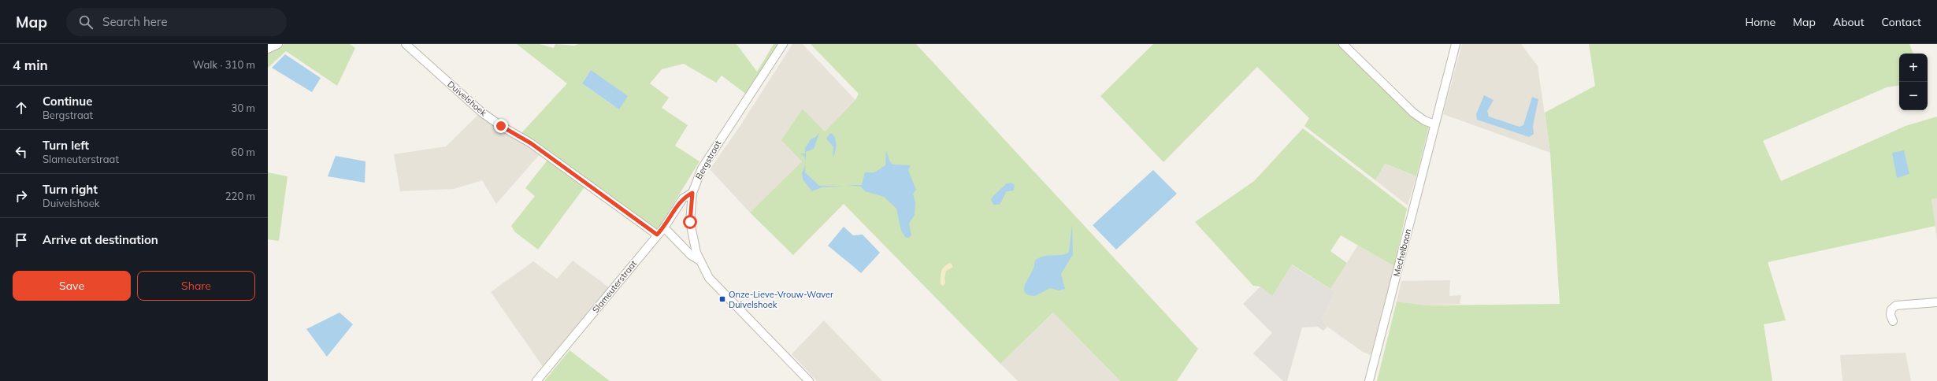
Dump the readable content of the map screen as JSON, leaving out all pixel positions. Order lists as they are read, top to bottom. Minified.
{"streets":{"street":["Duivelshoek","Bergstraat","Mechelbaan","Slameuterstraat"]},"crossings":[["Duivelshoek","Slameuterstraat"],["Bergstraat","Slameuterstraat"]],"places":{"transit":["Onze-Lieve-Vrouw-Waver Duivelshoek"]},"page":{"header":"Map","search":"Search here","nav":["Home","Map","About","Contact"],"heading":["4 min","Walk · 310 m"],"map_buttons":["+","−"],"list":[["Continue","Bergstraat","30 m"],["Turn left","Slameuterstraat","60 m"],["Turn right","Duivelshoek","220 m"],"Arrive at destination"],"buttons":["Save","Share"]}}
